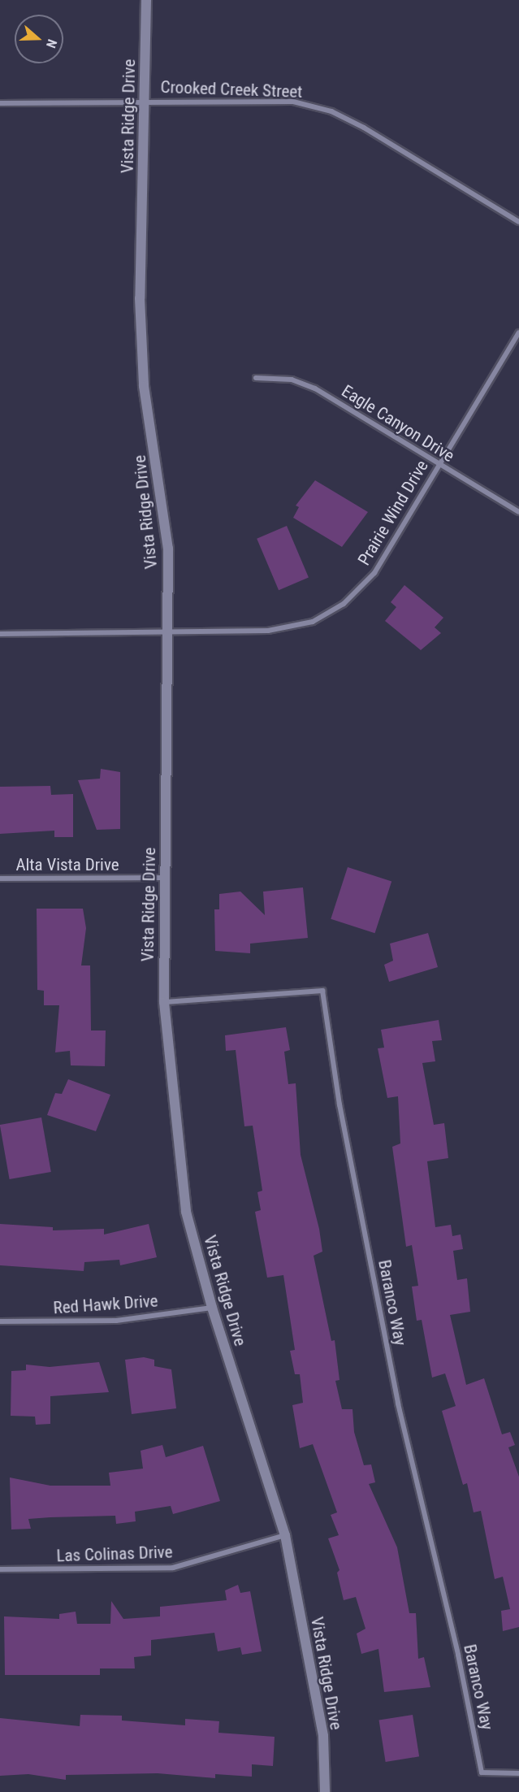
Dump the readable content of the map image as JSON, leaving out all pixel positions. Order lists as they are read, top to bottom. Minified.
{"streets":{"street":["Crooked Creek Street","Vista Ridge Drive","Eagle Canyon Drive","Prairie Wind Drive","Alta Vista Drive","Baranco Way","Red Hawk Drive","Las Colinas Drive"]},"crossings":[["Crooked Creek Street","Vista Ridge Drive"],["Vista Ridge Drive","Prairie Wind Drive"],["Vista Ridge Drive","Alta Vista Drive"],["Vista Ridge Drive","Baranco Way"],["Vista Ridge Drive","Red Hawk Drive"],["Vista Ridge Drive","Las Colinas Drive"],["Eagle Canyon Drive","Prairie Wind Drive"]],"north":"right"}
